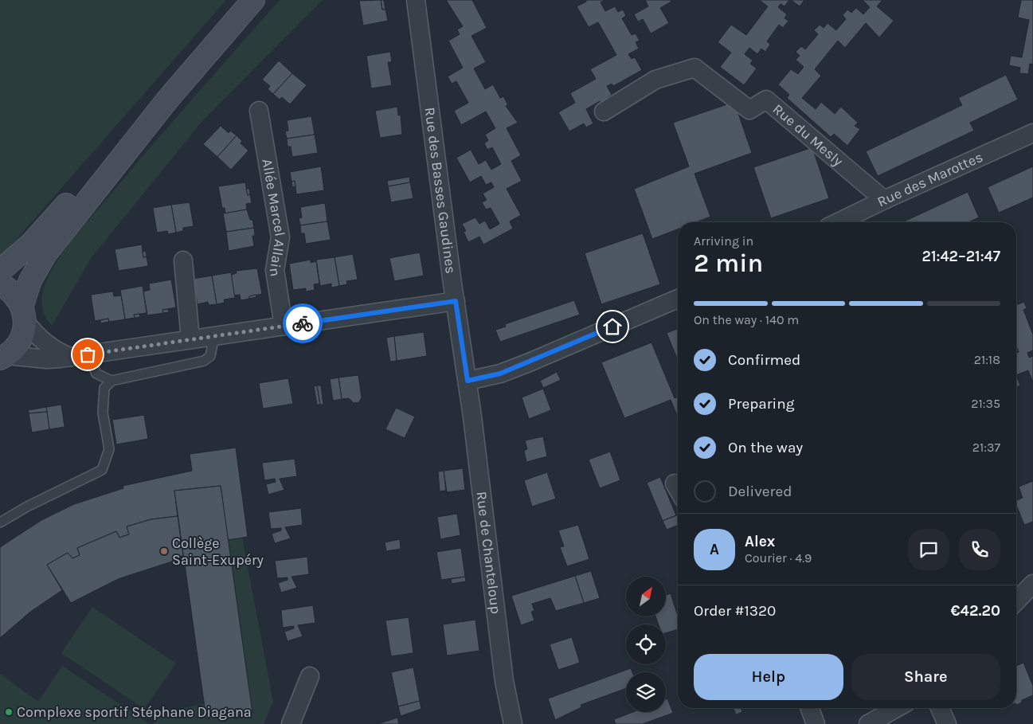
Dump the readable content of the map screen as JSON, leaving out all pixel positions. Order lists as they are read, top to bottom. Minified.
{"streets":{"street":["Rue du Mesly","Rue des Marottes","Rue des Basses Gaudines","Allée Marcel Allain","Rue de Chanteloup"]},"crossings":[["Rue du Mesly","Rue des Marottes"],["Rue des Basses Gaudines","Rue de Chanteloup"]],"places":["Collège Saint-Exupéry","Complexe sportif Stéphane Diagana"],"north":"top right","page":{"heading":["2 min","Arriving in","21:42–21:47"],"panel":["Alex","Courier · 4.9","Order #1320","€42.20"],"bar":"On the way · 140 m","list":[["Confirmed","21:18"],["Preparing","21:35"],["On the way","21:37"],"Delivered"],"round":"A","buttons":["Help","Share"]}}
